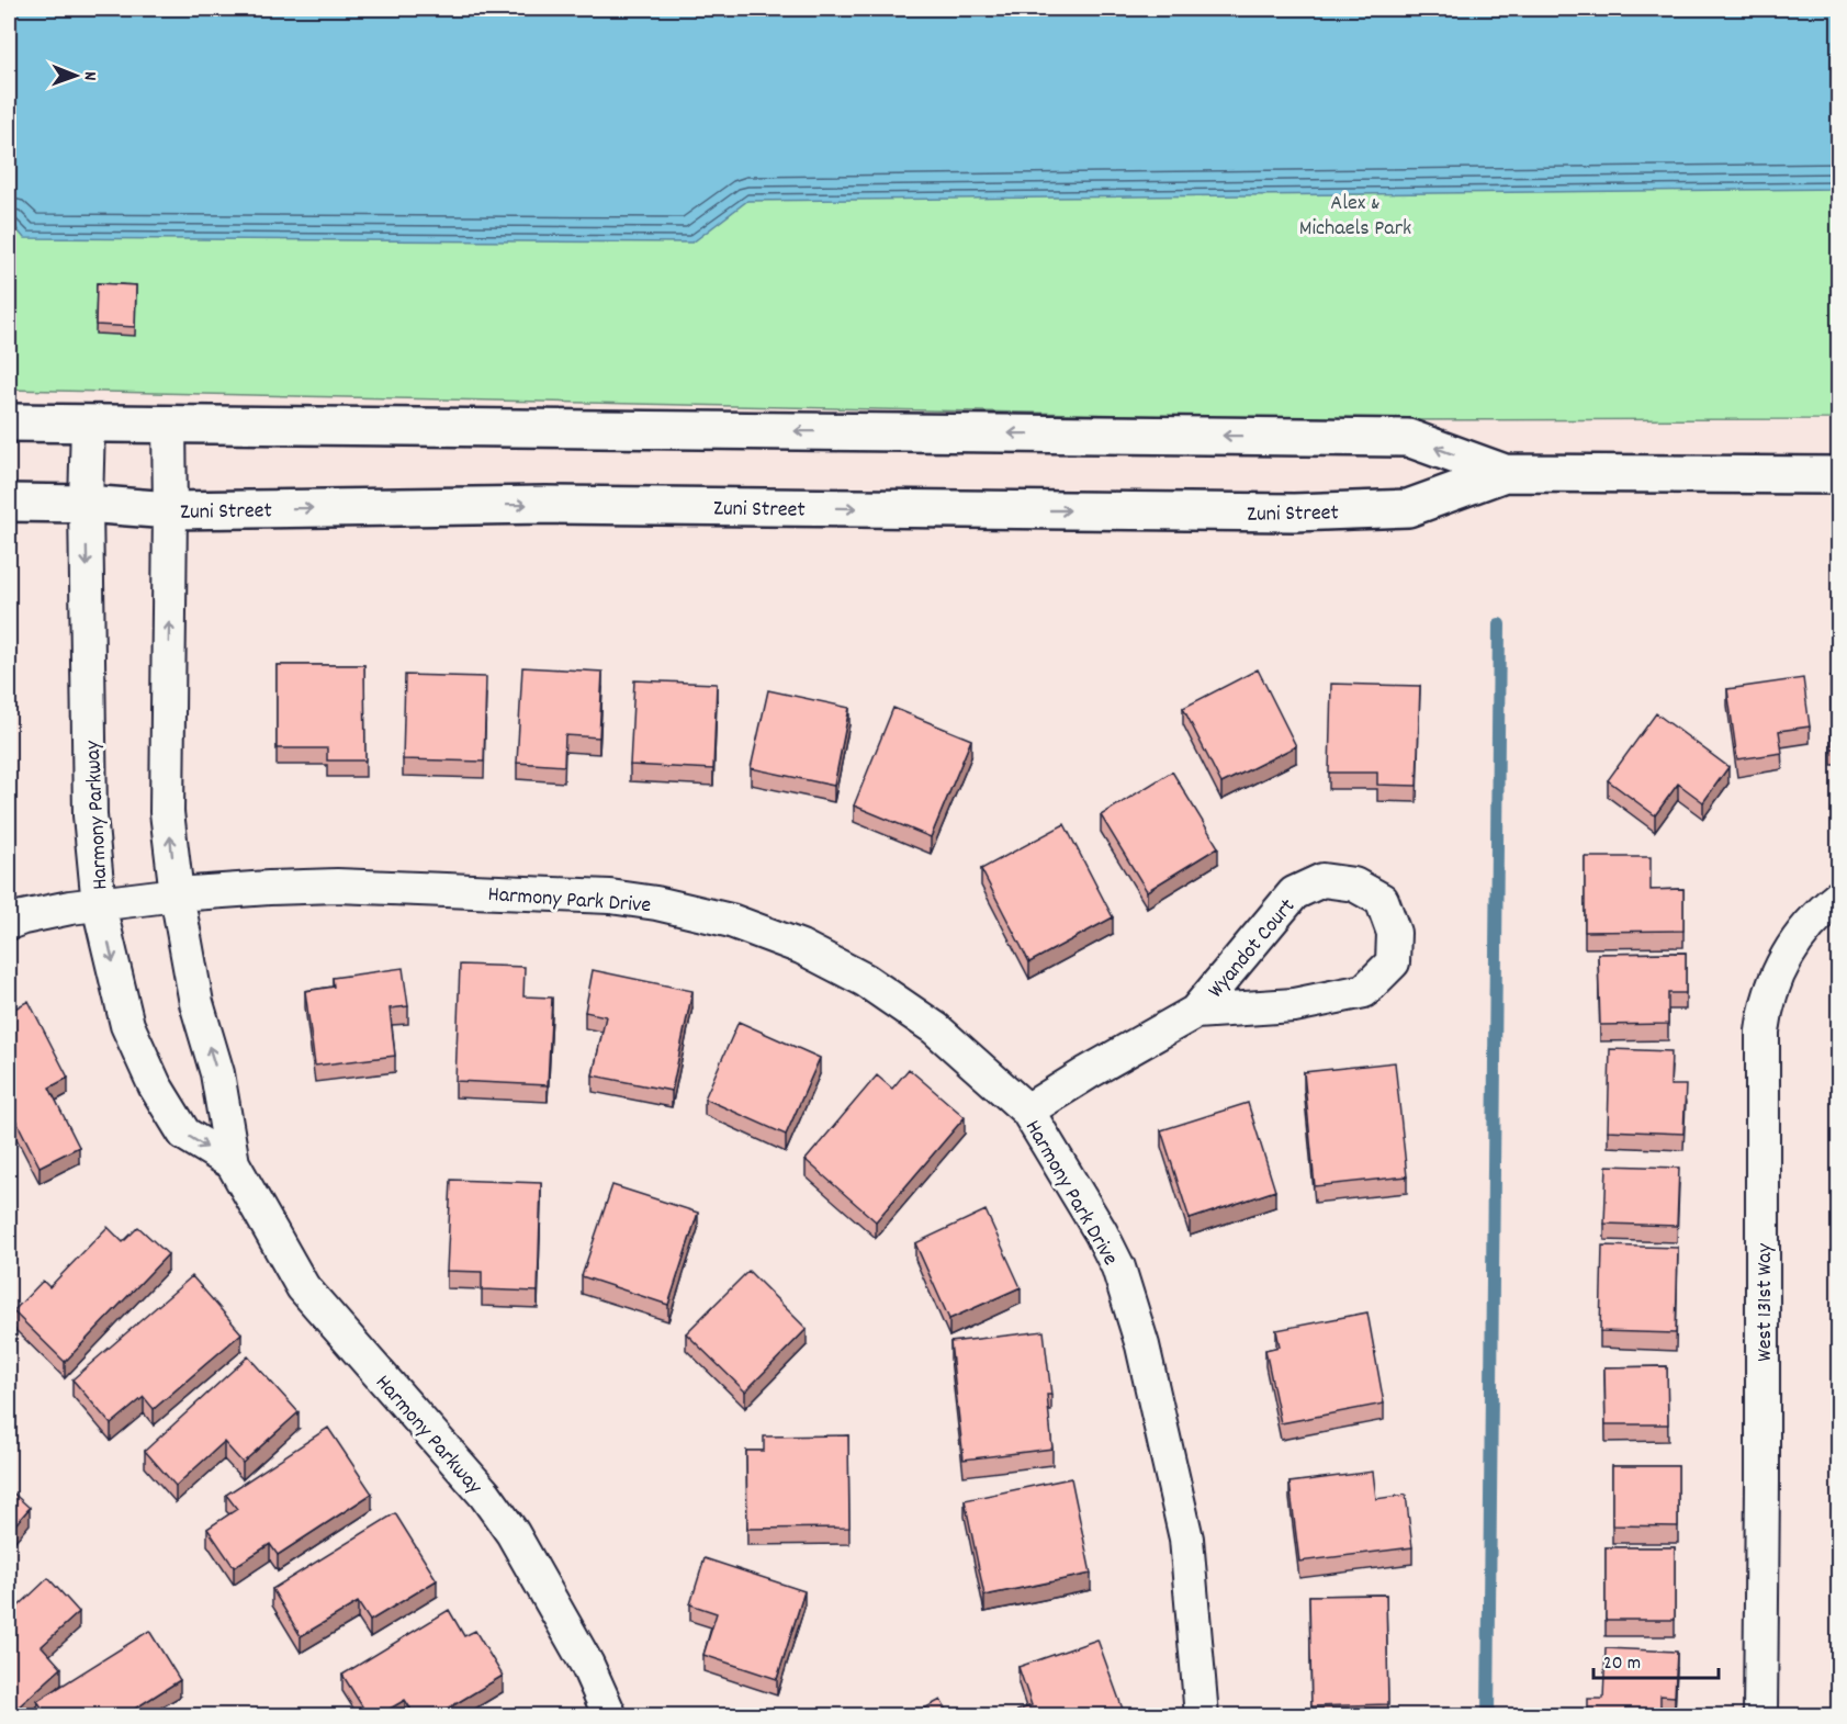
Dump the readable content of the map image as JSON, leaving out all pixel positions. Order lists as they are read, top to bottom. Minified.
{"streets":{"main road":["Zuni Street"],"street":["Harmony Parkway","Harmony Park Drive","Wyandot Court","West 131st Way"]},"crossings":[["Zuni Street","Harmony Parkway"],["Harmony Parkway","Harmony Park Drive"],["Harmony Park Drive","Wyandot Court"]],"parks":["Alex & Michaels Park"],"scale_bar":"20 m","north":"right"}
